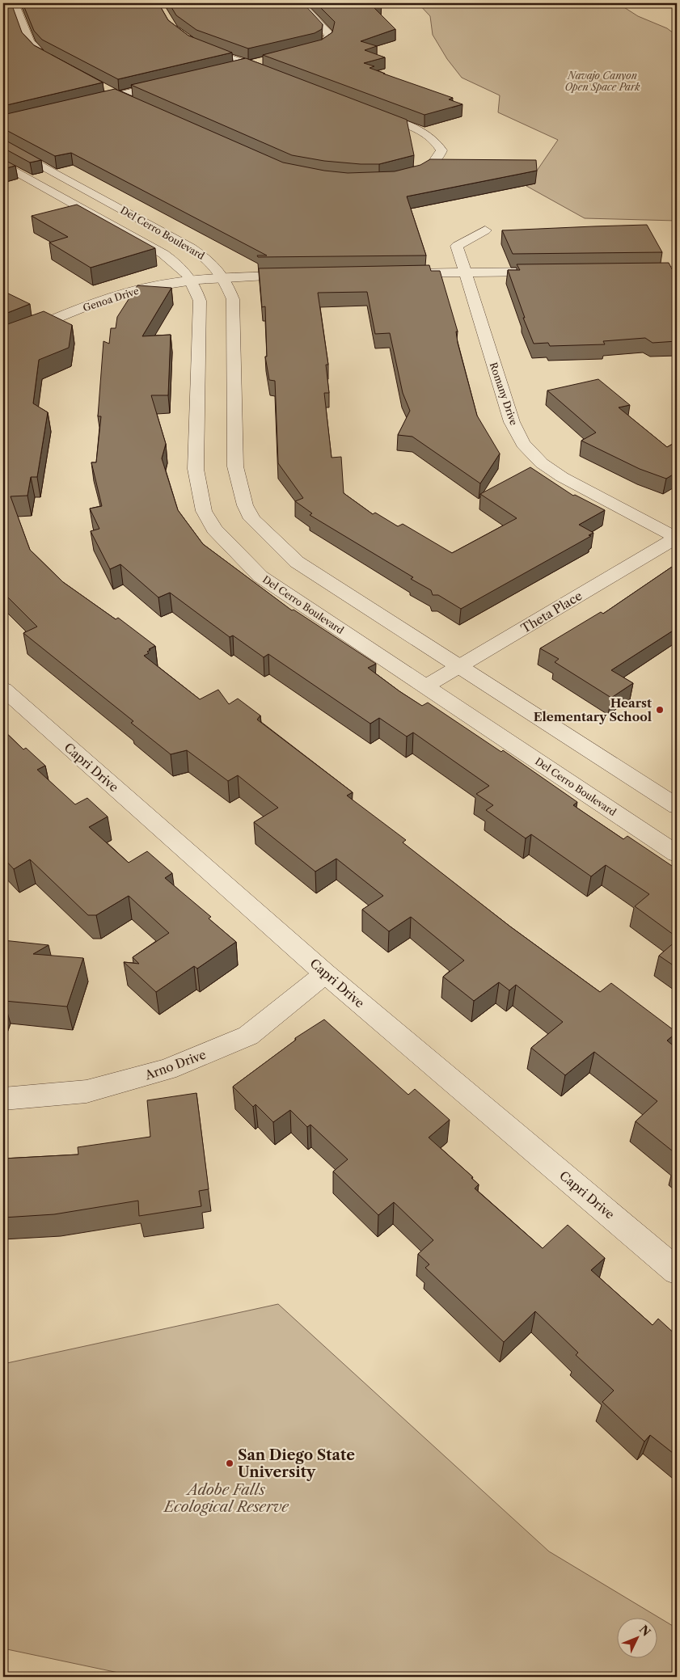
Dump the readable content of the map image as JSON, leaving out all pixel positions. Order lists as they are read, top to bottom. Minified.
{"streets":{"street":["Del Cerro Boulevard","Genoa Drive","Romany Drive","Theta Place","Capri Drive","Arno Drive"]},"crossings":[["Del Cerro Boulevard","Genoa Drive"],["Del Cerro Boulevard","Theta Place"],["Romany Drive","Theta Place"],["Capri Drive","Arno Drive"]],"parks":["Navajo Canyon Open Space Park","Adobe Falls Ecological Reserve"],"places":["Hearst Elementary School","San Diego State University"],"north":"top right"}
